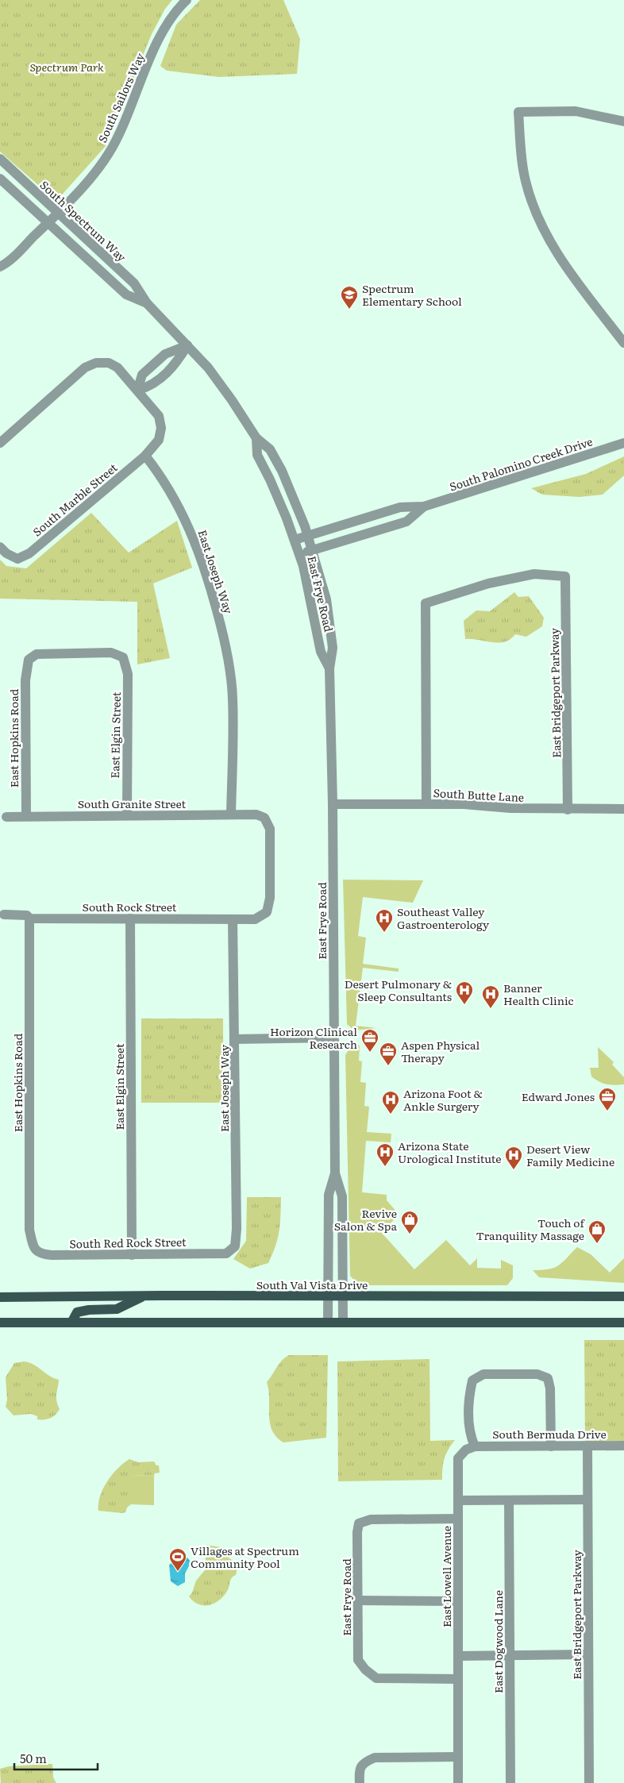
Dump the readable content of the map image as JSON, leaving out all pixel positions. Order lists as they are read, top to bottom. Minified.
{"streets":{"main road":["South Val Vista Drive"],"street":["South Sailors Way","South Spectrum Way","South Palomino Creek Drive","South Marble Street","East Joseph Way","East Frye Road","East Bridgeport Parkway","East Elgin Street","East Hopkins Road","South Butte Lane","South Granite Street","South Rock Street","South Red Rock Street","South Bermuda Drive","East Lowell Avenue","East Dogwood Lane"]},"crossings":[["South Sailors Way","South Spectrum Way"],["South Spectrum Way","South Palomino Creek Drive"],["South Spectrum Way","East Frye Road"],["South Palomino Creek Drive","East Frye Road"],["South Marble Street","East Joseph Way"],["East Joseph Way","South Granite Street"],["East Joseph Way","South Rock Street"],["East Joseph Way","South Red Rock Street"],["East Frye Road","South Butte Lane"],["East Frye Road","South Val Vista Drive"],["East Frye Road","East Lowell Avenue"],["East Bridgeport Parkway","South Butte Lane"],["East Bridgeport Parkway","South Bermuda Drive"],["East Elgin Street","East Hopkins Road"],["East Elgin Street","South Granite Street"],["East Elgin Street","South Rock Street"],["East Elgin Street","South Red Rock Street"],["East Hopkins Road","South Granite Street"],["East Hopkins Road","South Rock Street"],["East Hopkins Road","South Red Rock Street"],["South Granite Street","South Rock Street"],["South Bermuda Drive","East Lowell Avenue"]],"parks":["Spectrum Park"],"places":{"school or university":["Spectrum Elementary School"],"hospital":["Southeast Valley Gastroenterology","Desert Pulmonary & Sleep Consultants","Banner Health Clinic","Arizona Foot & Ankle Surgery","Arizona State Urological Institute","Desert View Family Medicine"],"office":["Horizon Clinical Research","Aspen Physical Therapy","Edward Jones"],"shop":["Revive Salon & Spa","Touch of Tranquility Massage"],"sports":["Villages at Spectrum Community Pool"]},"scale_bar":"50 m"}
